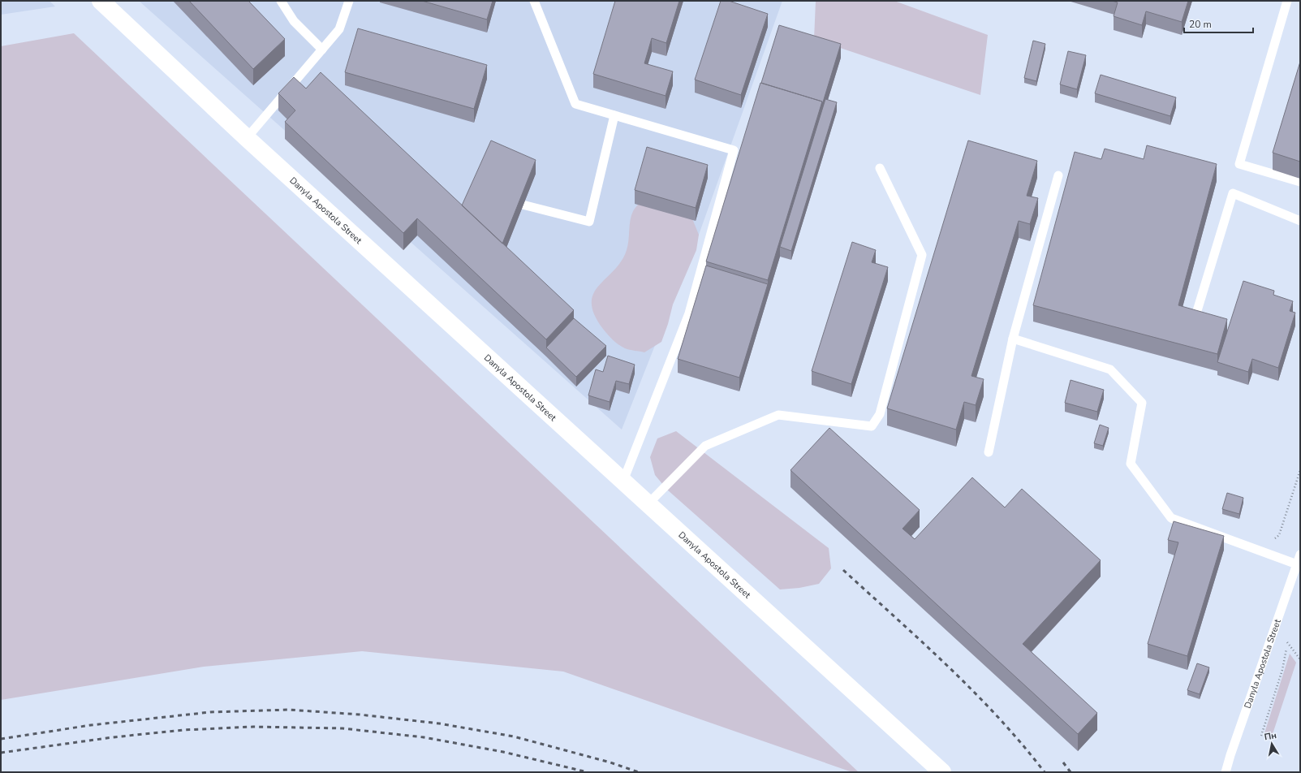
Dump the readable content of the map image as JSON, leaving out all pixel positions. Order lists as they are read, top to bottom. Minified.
{"streets":{"street":["Danyla Apostola Street"]},"scale_bar":"20 m","north":"top"}
